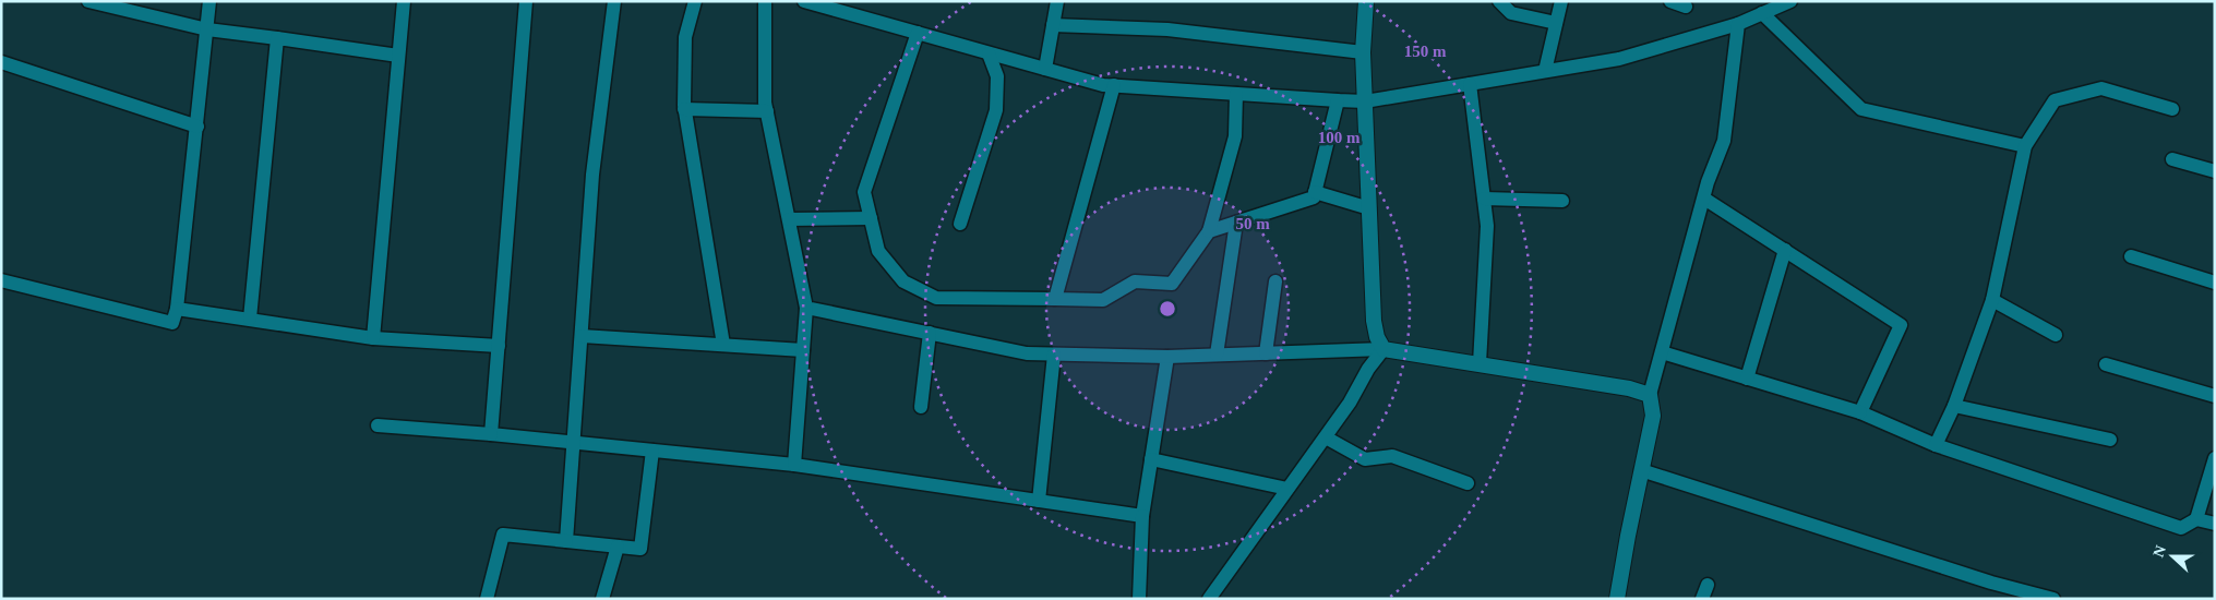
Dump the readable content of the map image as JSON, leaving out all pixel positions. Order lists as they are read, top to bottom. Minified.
{"north":"left","rings":["150 m","100 m","50 m"]}
